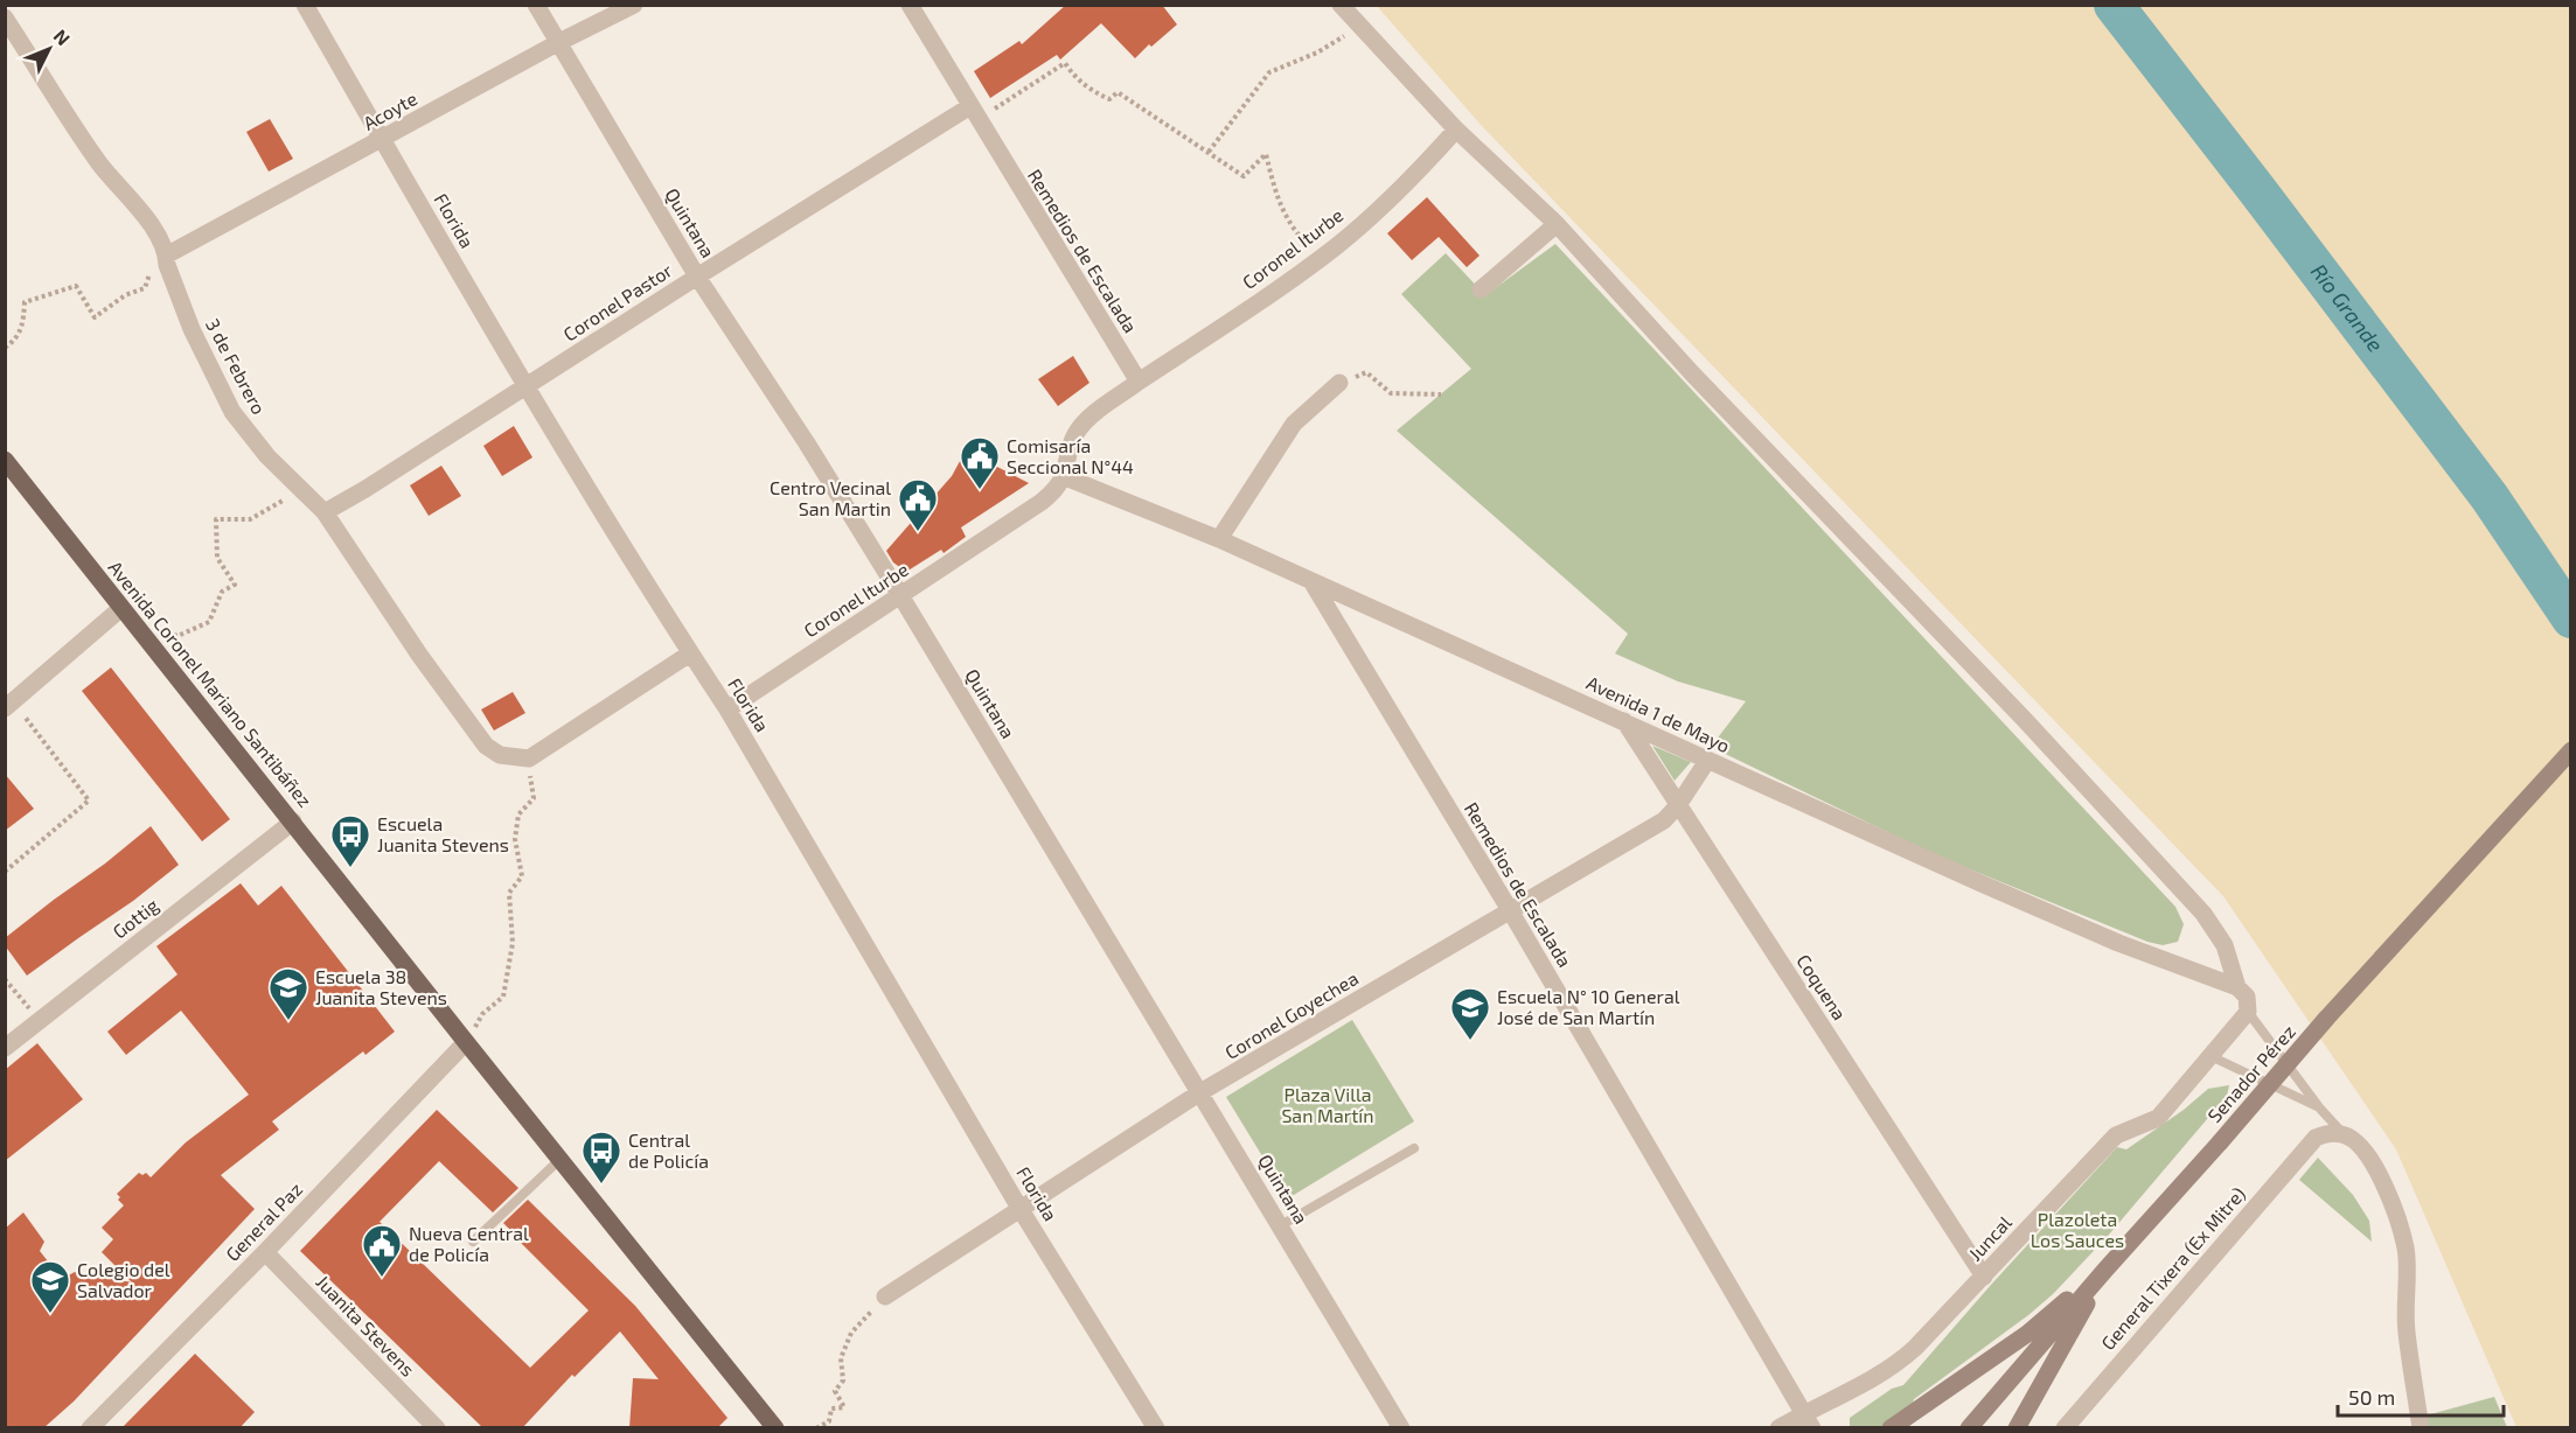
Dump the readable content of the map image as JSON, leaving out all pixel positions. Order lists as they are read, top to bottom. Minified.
{"streets":{"main road":["Avenida Coronel Mariano Santibáñez","Senador Pérez"],"street":["Acoyte","Florida","Quintana","Coronel Iturbe","Remedios de Escalada","Coronel Pastor","3 de Febrero","Avenida 1 de Mayo","Gottig","Coquena","Coronel Goyechea","General Paz","Juncal","General Tixera (Ex Mitre)","Juanita Stevens"]},"crossings":[["Acoyte","Florida"],["Acoyte","Quintana"],["Acoyte","3 de Febrero"],["Florida","Coronel Iturbe"],["Florida","Coronel Pastor"],["Florida","3 de Febrero"],["Florida","Coronel Goyechea"],["Quintana","Coronel Iturbe"],["Quintana","Coronel Pastor"],["Quintana","Coronel Goyechea"],["Coronel Iturbe","Remedios de Escalada"],["Coronel Iturbe","Avenida 1 de Mayo"],["Remedios de Escalada","Coronel Pastor"],["Remedios de Escalada","Avenida 1 de Mayo"],["Remedios de Escalada","Coronel Goyechea"],["Remedios de Escalada","Juncal"],["Coronel Pastor","3 de Febrero"],["Avenida Coronel Mariano Santibáñez","Gottig"],["Avenida Coronel Mariano Santibáñez","General Paz"],["Avenida 1 de Mayo","Coquena"],["Avenida 1 de Mayo","Coronel Goyechea"],["Coquena","Coronel Goyechea"],["Coquena","Juncal"],["General Paz","Juanita Stevens"]],"water":["Río Grande"],"parks":["Plaza Villa San Martín","Plazoleta Los Sauces"],"places":{"public building":["Comisaría Seccional N°44","Centro Vecinal San Martin","Nueva Central de Policía"],"bus stop":["Escuela Juanita Stevens","Central de Policía"],"school or university":["Escuela 38 Juanita Stevens","Escuela N° 10 General José de San Martín","Colegio del Salvador"]},"scale_bar":"50 m","north":"top right"}
